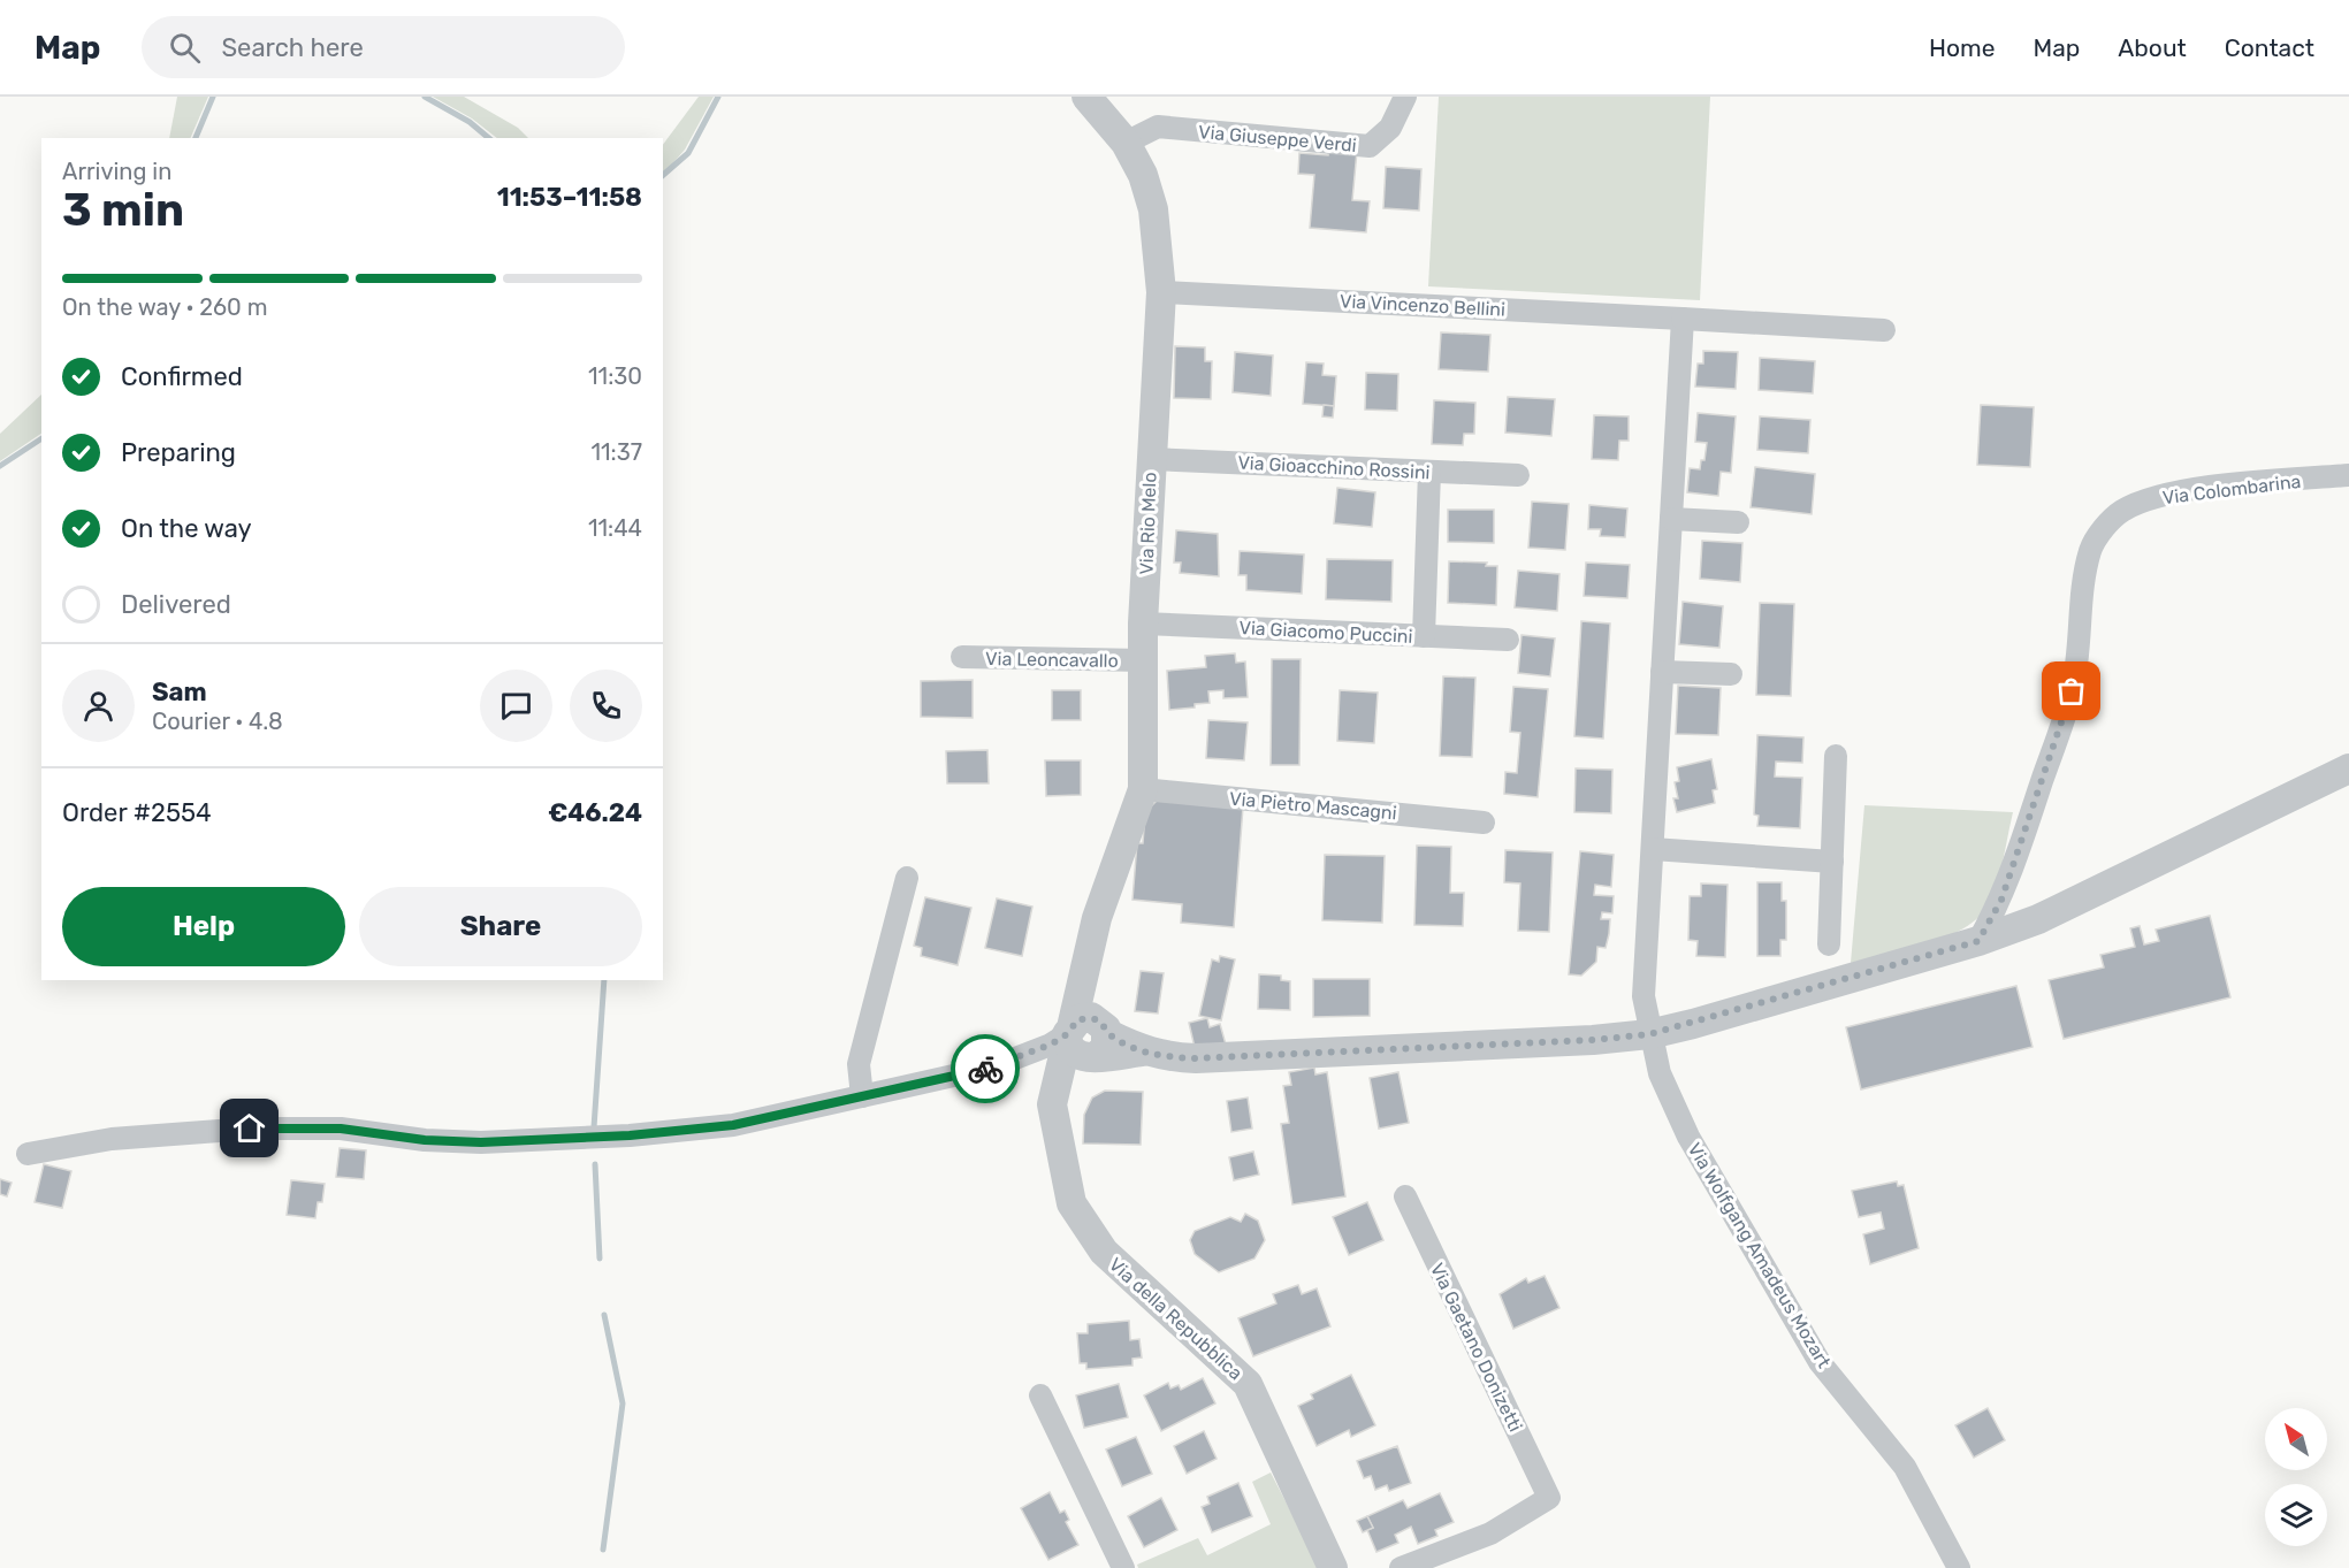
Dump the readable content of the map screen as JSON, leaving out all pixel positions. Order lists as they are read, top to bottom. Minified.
{"streets":{"street":["Via Giuseppe Verdi","Via Vincenzo Bellini","Via Gioacchino Rossini","Via Colombarina","Via Rio Melo","Via Giacomo Puccini","Via Leoncavallo","Via Pietro Mascagni","Via Wolfgang Amadeus Mozart","Via della Repubblica","Via Gaetano Donizetti"]},"crossings":[["Via Giuseppe Verdi","Via Rio Melo"],["Via Vincenzo Bellini","Via Rio Melo"],["Via Gioacchino Rossini","Via Rio Melo"],["Via Rio Melo","Via Giacomo Puccini"],["Via Rio Melo","Via Leoncavallo"],["Via Rio Melo","Via Pietro Mascagni"],["Via Rio Melo","Via della Repubblica"]],"north":"top left","page":{"header":"Map","search":"Search here","nav":["Home","Map","About","Contact"],"heading":["3 min","Arriving in","11:53–11:58"],"panel":["Sam","Courier · 4.8","Order #2554","€46.24"],"bar":"On the way · 260 m","list":[["Confirmed","11:30"],["Preparing","11:37"],["On the way","11:44"],"Delivered"],"buttons":["Help","Share"]}}
